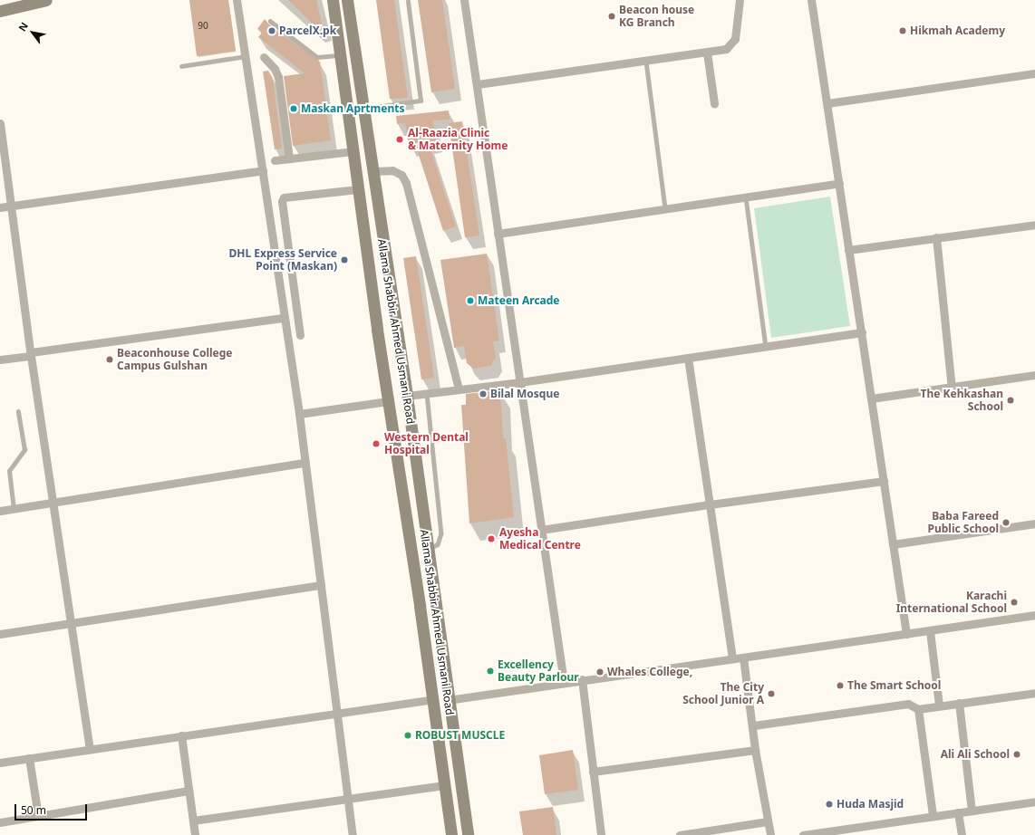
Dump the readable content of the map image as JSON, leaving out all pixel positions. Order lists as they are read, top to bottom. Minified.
{"streets":{"main road":["Allama Shabbir Ahmed Usmani Road"]},"places":["Beacon house KG Branch","ParcelX.pk","Hikmah Academy","Maskan Aprtments","Al-Raazia Clinic & Maternity Home","DHL Express Service Point (Maskan)","Mateen Arcade","Beaconhouse College Campus Gulshan","Bilal Mosque","The Kehkashan School","Western Dental Hospital","Baba Fareed Public School","Ayesha Medical Centre","Karachi International School","Excellency Beauty Parlour","Whales College,","The Smart School","The City School Junior A","ROBUST MUSCLE","Ali Ali School","Huda Masjid"],"house_numbers":["90"],"scale_bar":"50 m","north":"top left"}
